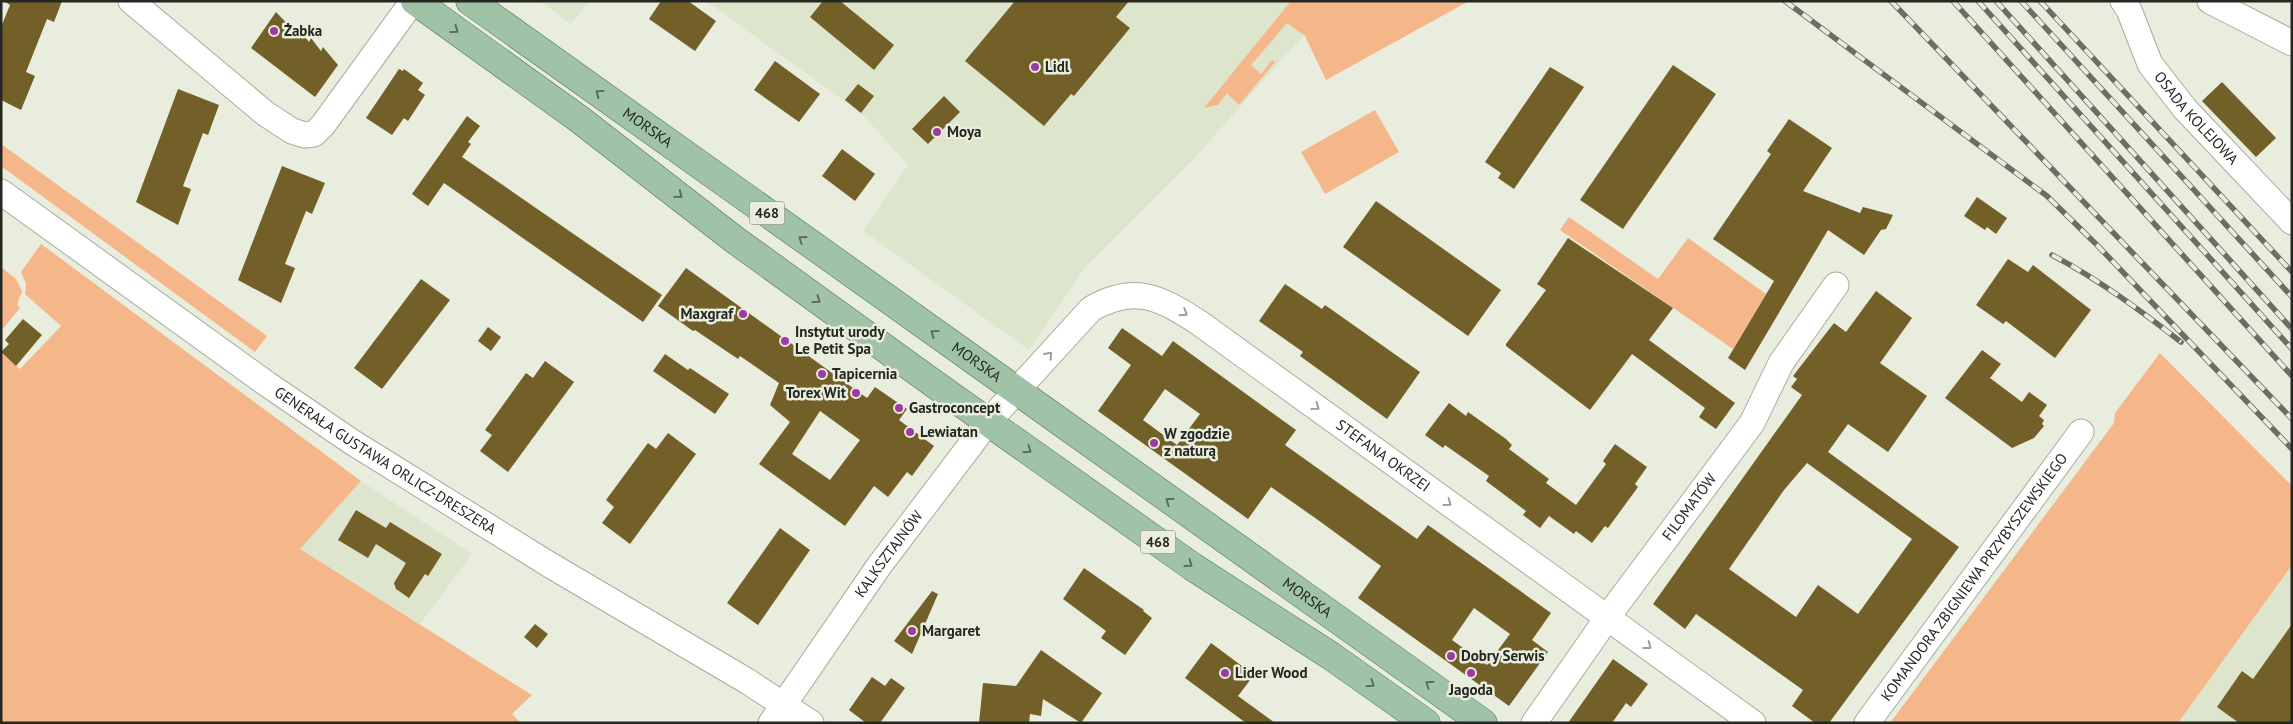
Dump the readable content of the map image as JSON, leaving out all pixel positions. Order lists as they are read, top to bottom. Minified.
{"streets":{"main road":["MORSKA","468"],"street":["OSADA KOLEJOWA","STEFANA OKRZEI","GENERAŁA GUSTAWA ORLICZ-DRESZERA","FILOMATÓW","KALKSZTAJNÓW","KOMANDORA ZBIGNIEWA PRZYBYSZEWSKIEGO"]},"crossings":[["MORSKA","STEFANA OKRZEI"],["MORSKA","KALKSZTAJNÓW"],["468","KALKSZTAJNÓW"],["STEFANA OKRZEI","FILOMATÓW"],["STEFANA OKRZEI","KALKSZTAJNÓW"],["GENERAŁA GUSTAWA ORLICZ-DRESZERA","KALKSZTAJNÓW"]],"one_way":["STEFANA OKRZEI"],"places":["Żabka","Lidl","Moya","Maxgraf","Instytut urody Le Petit Spa","Tapicernia","Torex Wit","Gastroconcept","Lewiatan","W zgodzie z naturą","Margaret","Dobry Serwis","Lider Wood","Jagoda"]}
